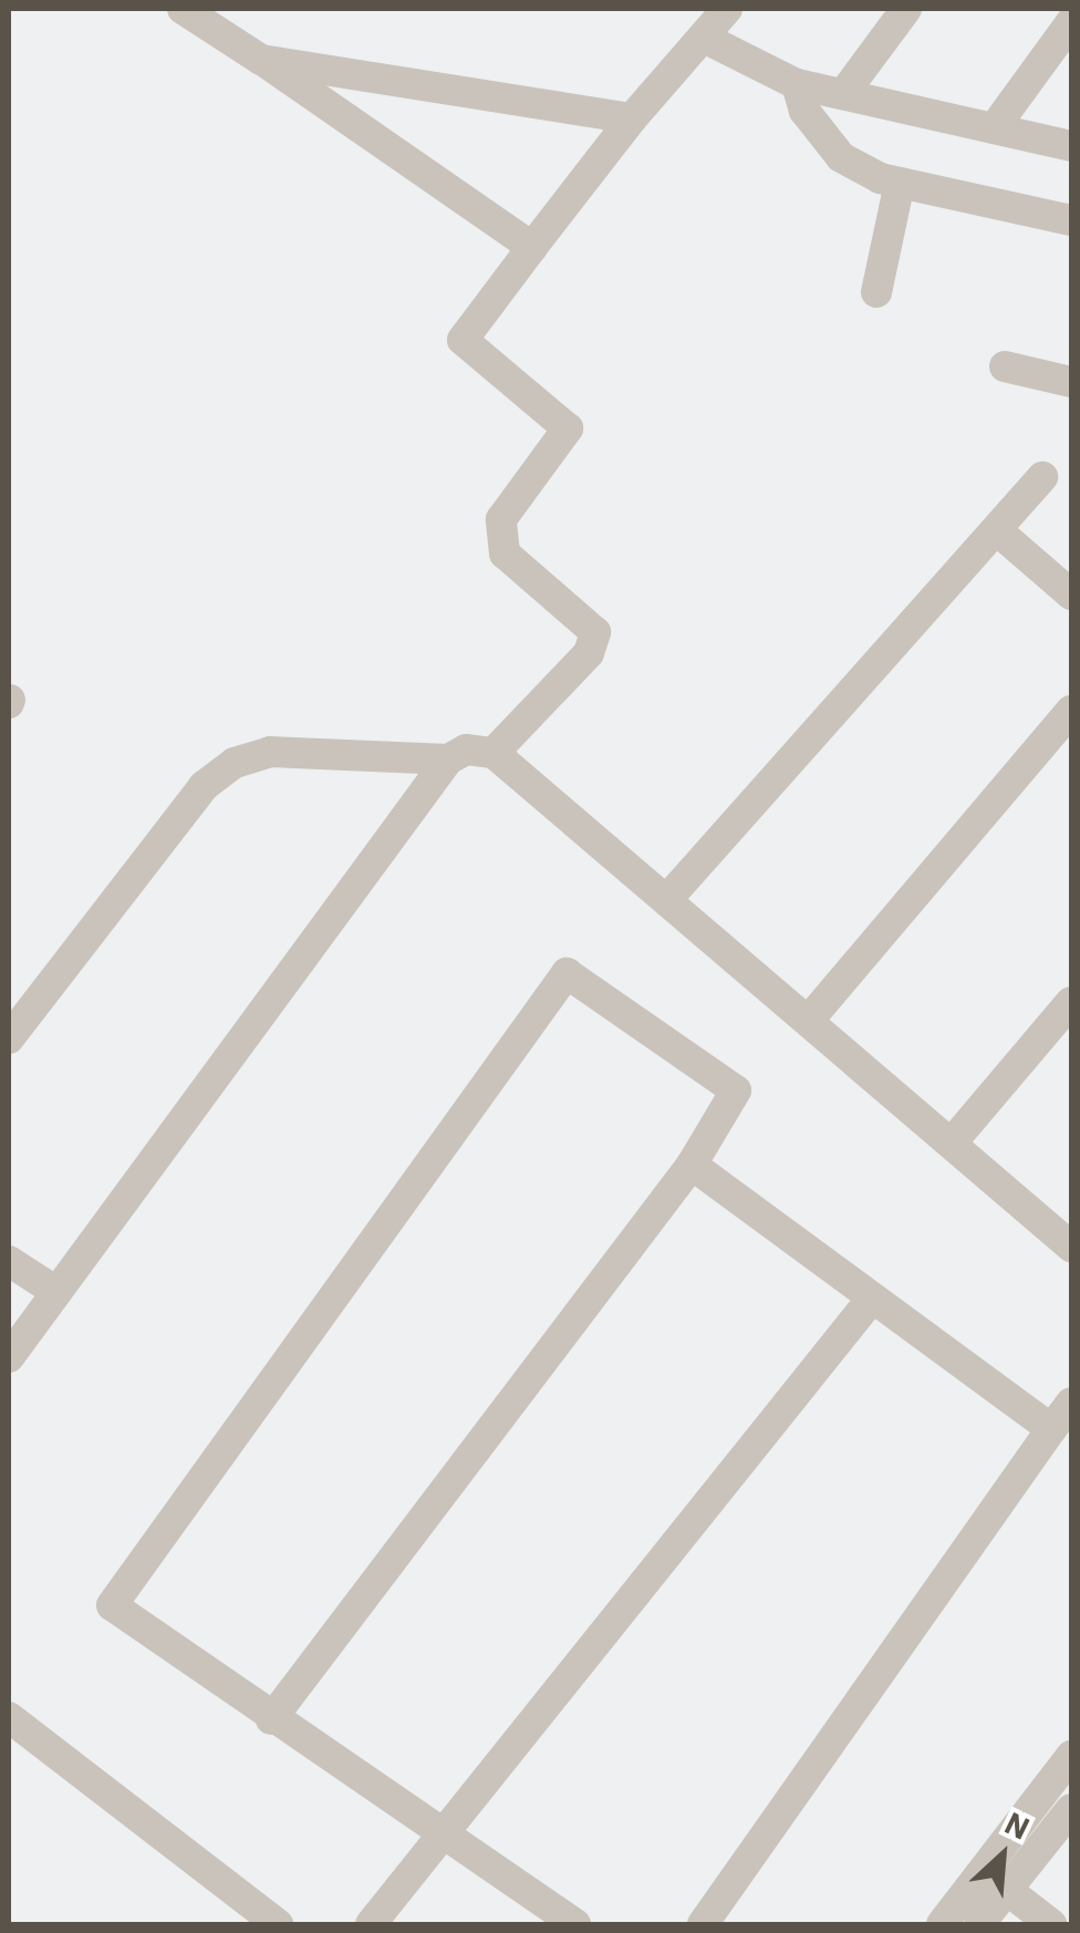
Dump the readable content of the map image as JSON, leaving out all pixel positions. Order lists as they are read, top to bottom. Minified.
{"north":"top right"}
